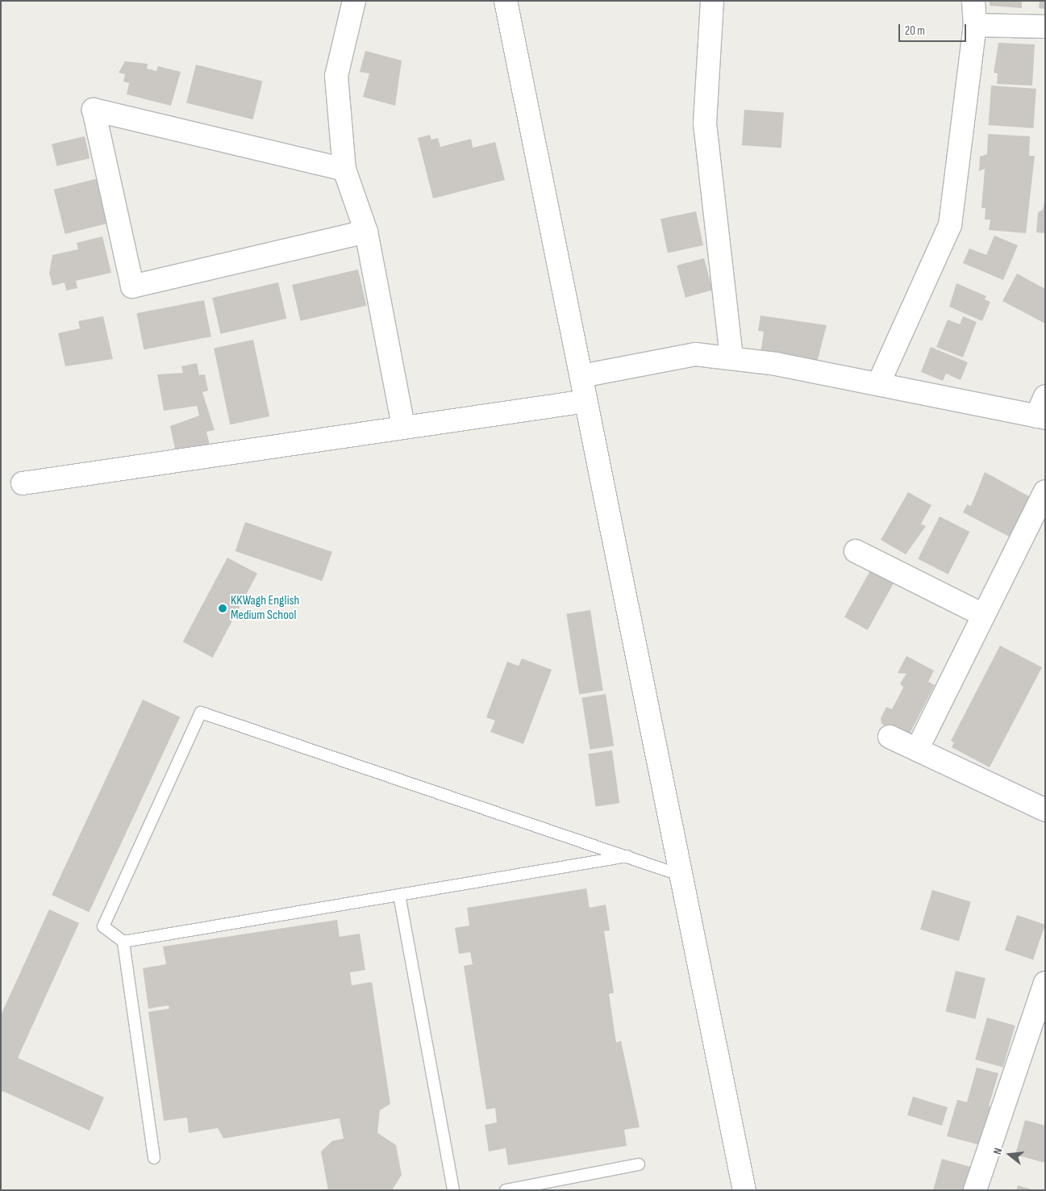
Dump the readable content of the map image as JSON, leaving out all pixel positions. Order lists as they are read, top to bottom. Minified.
{"places":["KKWagh English Medium School"],"scale_bar":"20 m","north":"left"}
